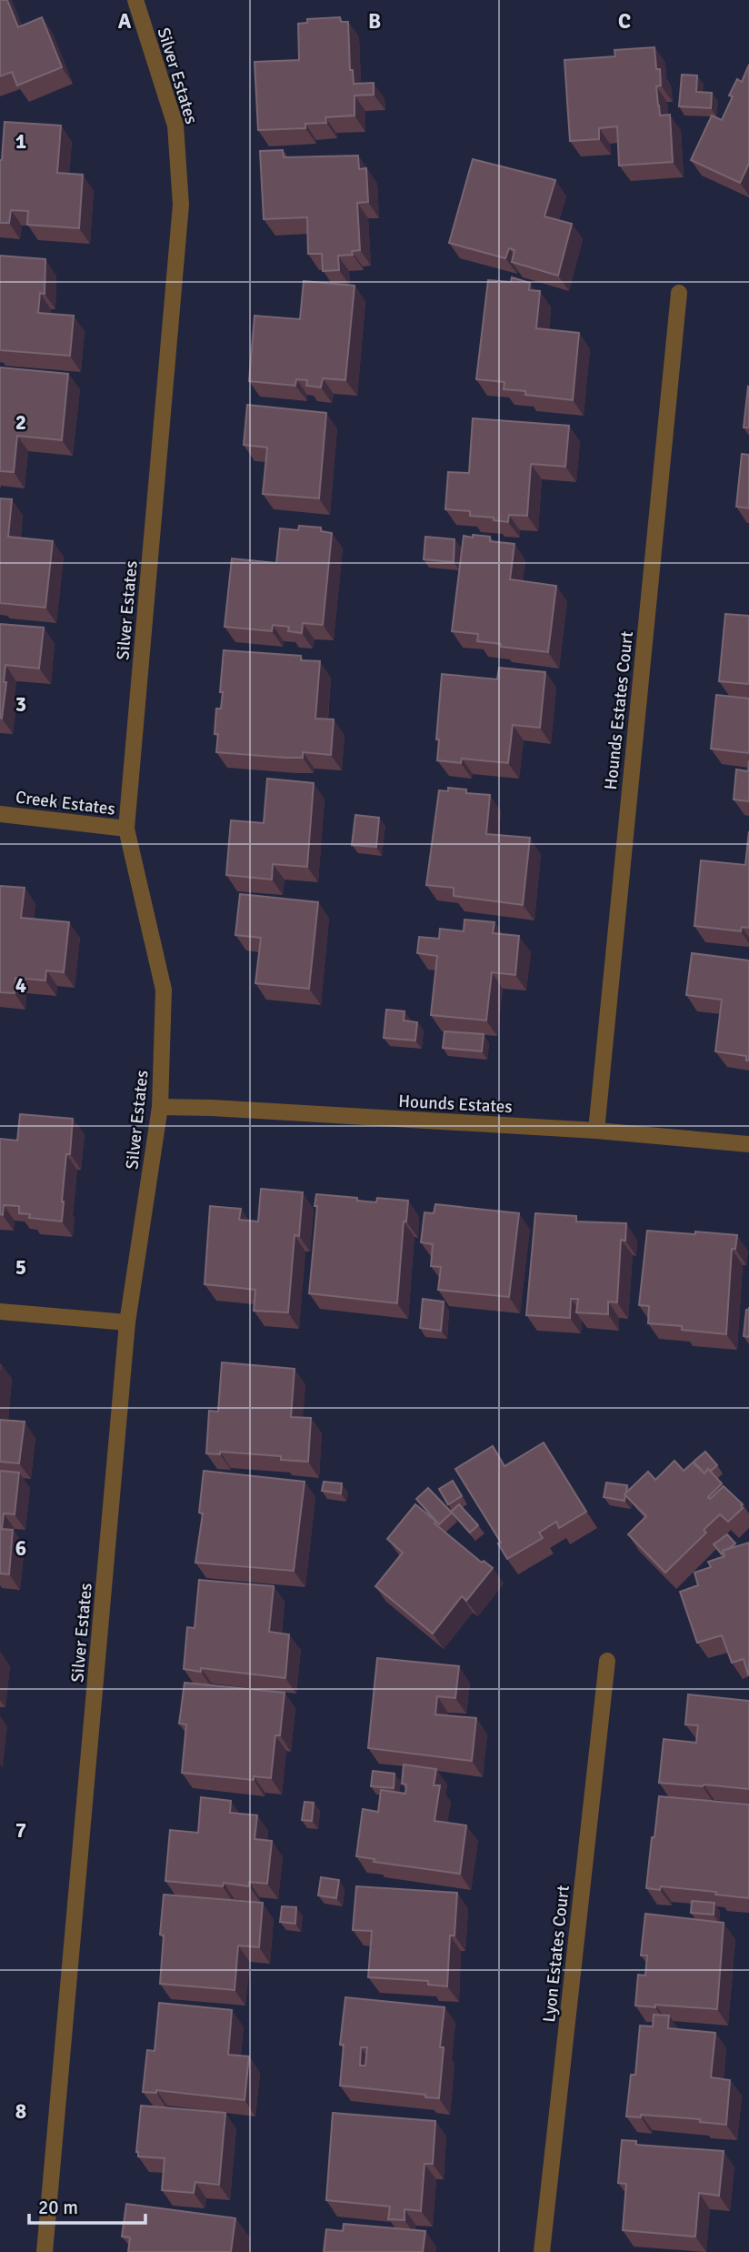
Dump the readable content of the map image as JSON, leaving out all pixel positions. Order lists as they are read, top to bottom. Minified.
{"streets":{"street":["Silver Estates","Hounds Estates Court","Creek Estates","Hounds Estates","Lyon Estates Court"]},"crossings":[["Silver Estates","Creek Estates"],["Silver Estates","Hounds Estates"],["Hounds Estates Court","Hounds Estates"]],"scale_bar":"20 m","grid":{"columns":["A","B","C"],"rows":["1","2","3","4","5","6","7","8"]}}
